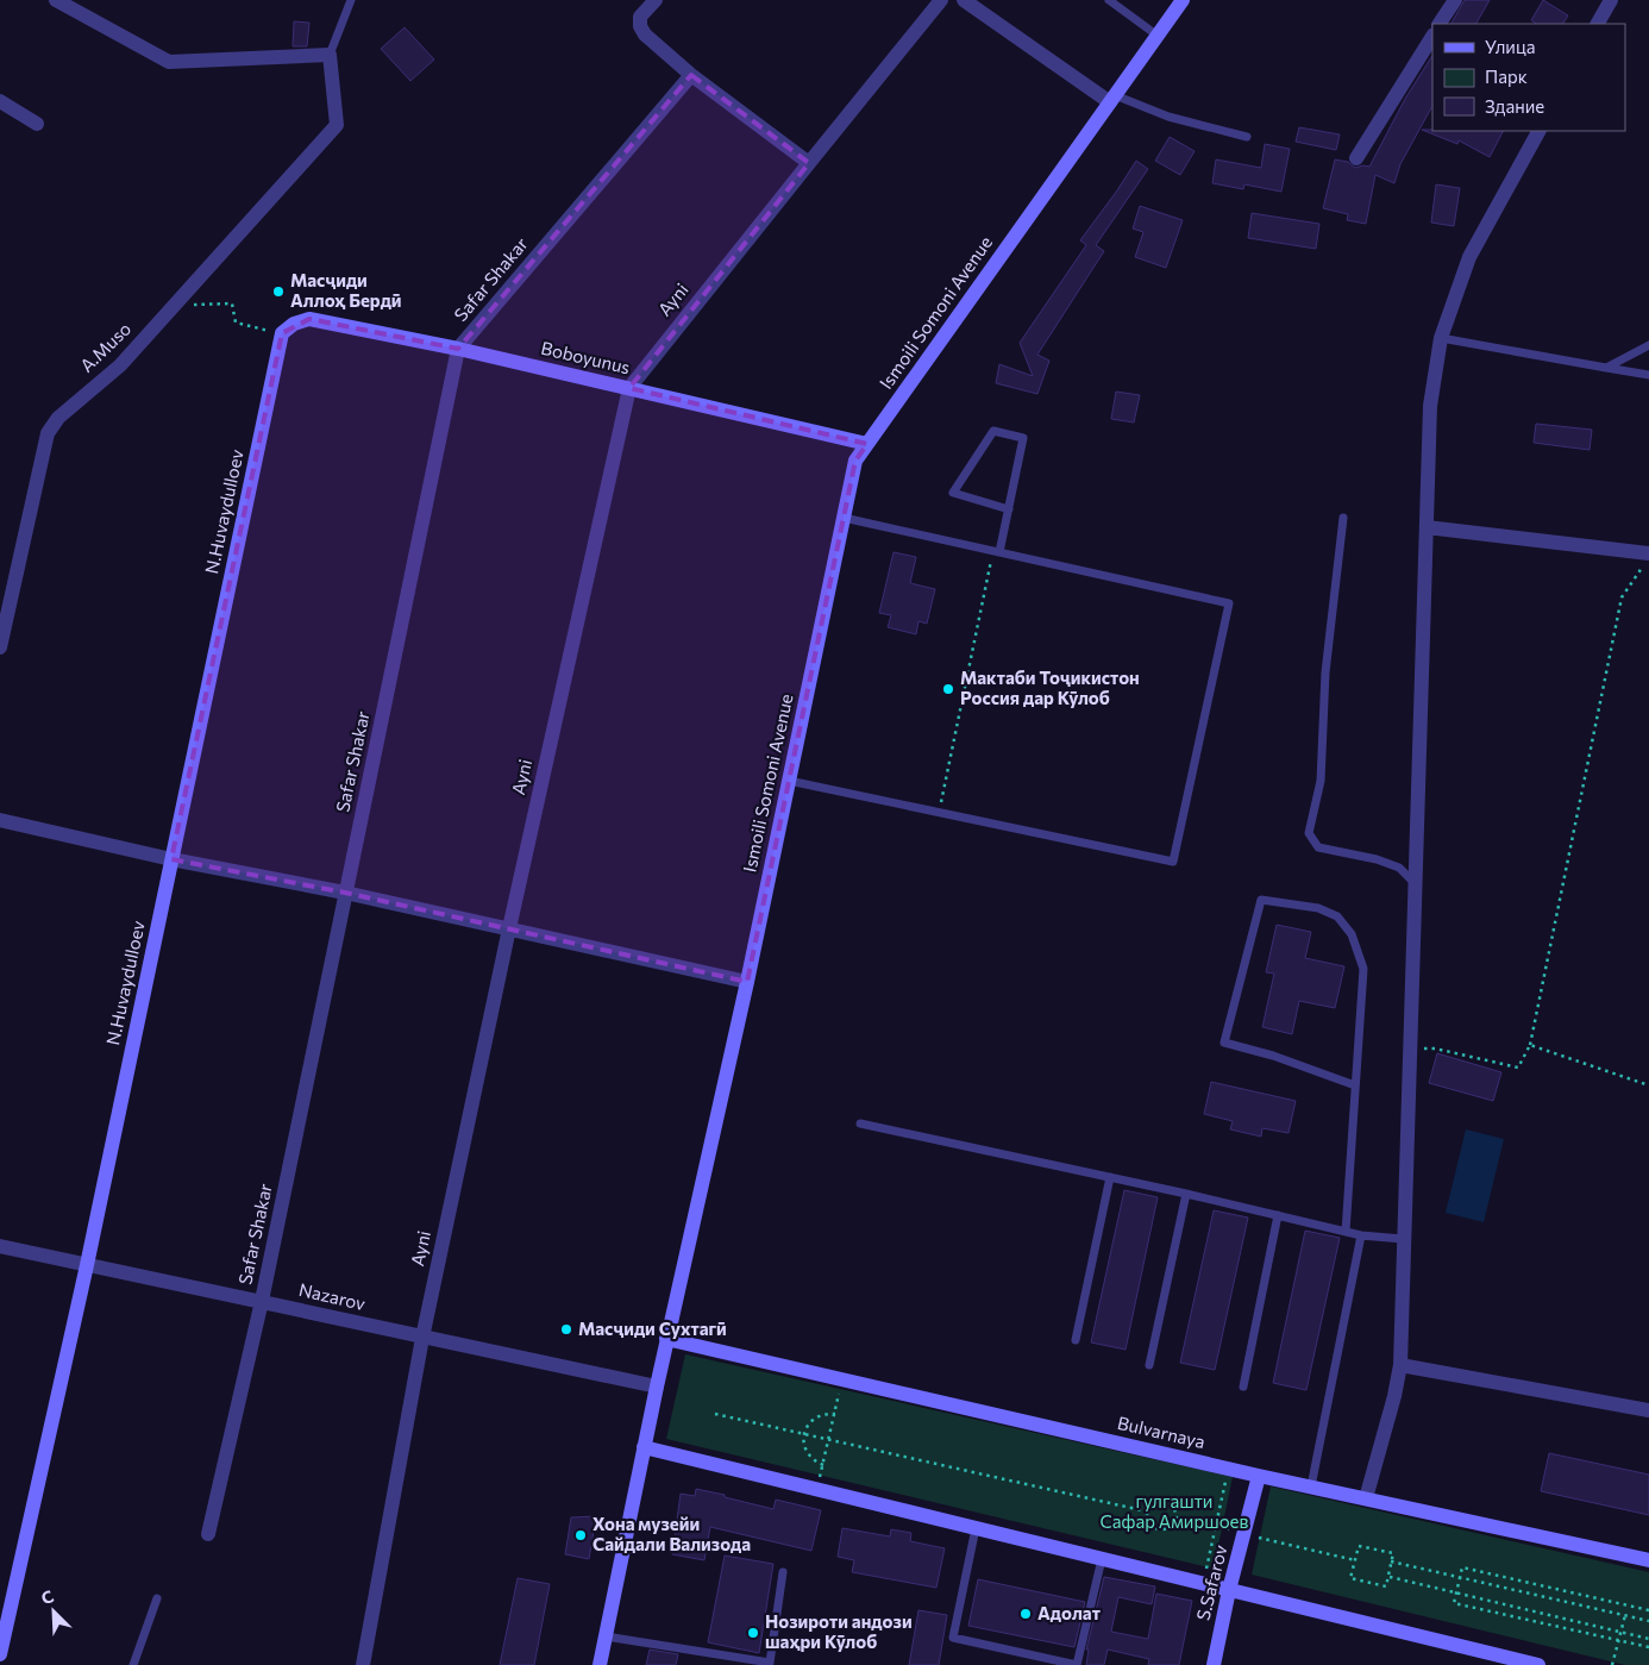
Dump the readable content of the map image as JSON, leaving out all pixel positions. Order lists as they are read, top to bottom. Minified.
{"streets":{"street":["Safar Shakar","Ayni","Ismoili Somoni Avenue","A.Muso","Boboyunus","N.Huvaydulloev","Nazarov","Bulvarnaya","S.Safarov"]},"crossings":[["Safar Shakar","Boboyunus"],["Safar Shakar","Nazarov"],["Ayni","Boboyunus"],["Ayni","Nazarov"],["Ismoili Somoni Avenue","Boboyunus"],["Ismoili Somoni Avenue","Nazarov"],["Ismoili Somoni Avenue","Bulvarnaya"],["Boboyunus","N.Huvaydulloev"],["N.Huvaydulloev","Nazarov"],["Bulvarnaya","S.Safarov"]],"parks":["гулгашти Сафар Амиршоев"],"places":["Масҷиди Аллоҳ Бердӣ","Мактаби Тоҷикистон Россия дар Кӯлоб","Масҷиди Сухтагӣ","Хона музейи Сайдали Вализода","Адолат","Нозироти андози шаҳри Кӯлоб"],"legend":["Улица","Парк","Здание"],"north":"top left"}
